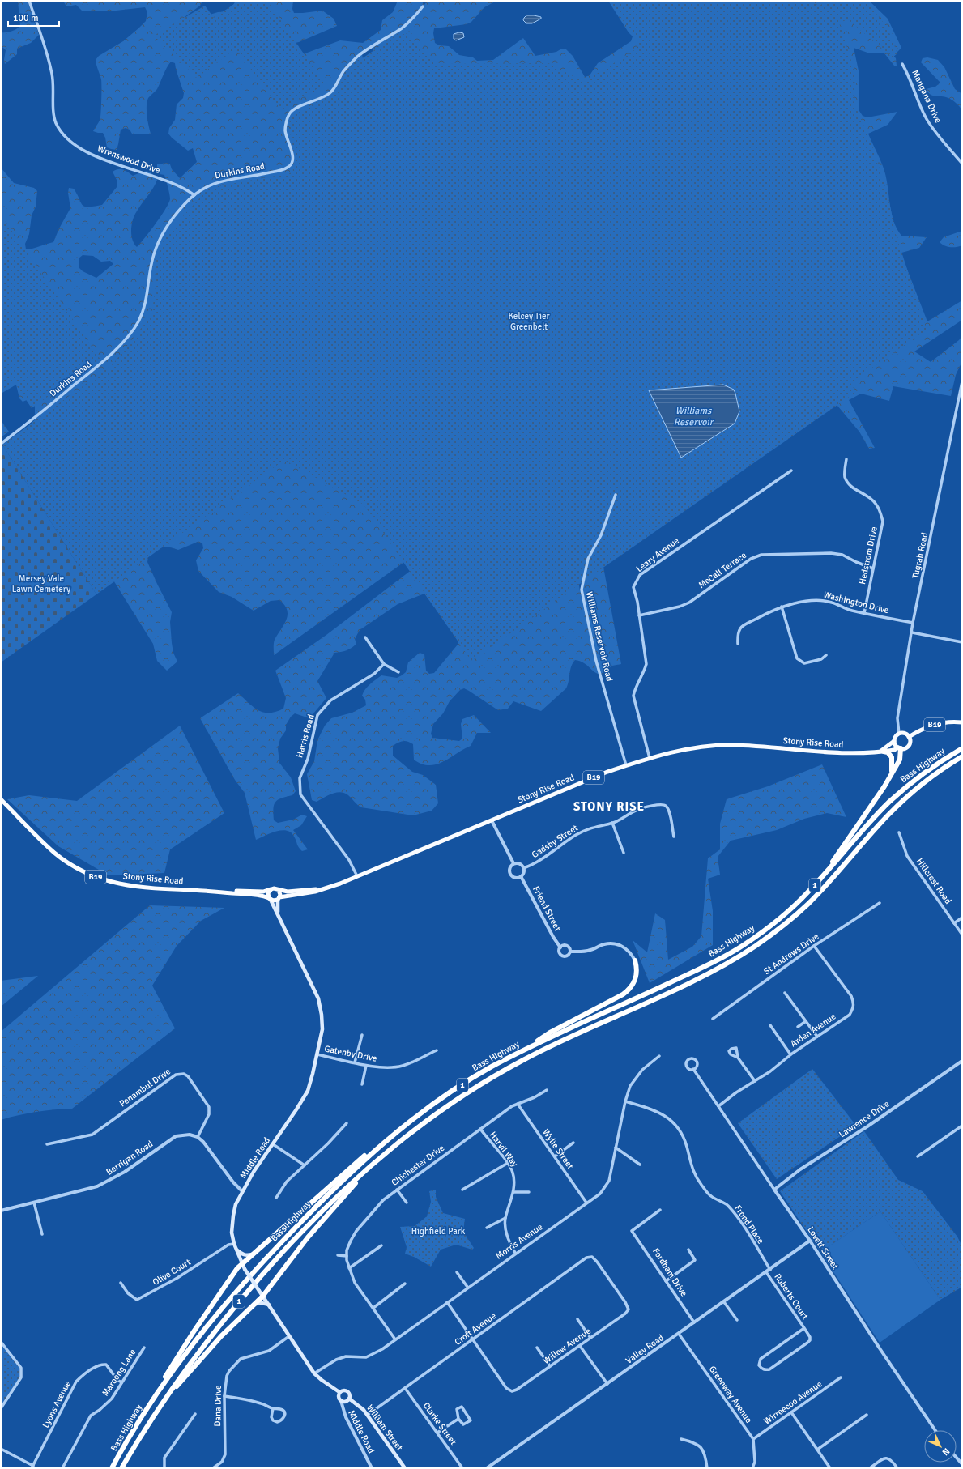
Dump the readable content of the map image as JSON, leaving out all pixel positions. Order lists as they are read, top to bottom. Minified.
{"streets":{"highway":["Bass Highway","1"],"main road":["B19","Stony Rise Road","Middle Road","William Street"],"street":["Mangana Drive","Wrenswood Drive","Durkins Road","Leary Avenue","Hedstrom Drive","Tugrah Road","McCall Terrace","Washington Drive","Williams Reservoir Road","Harris Road","Gadsby Street","Hillcrest Road","Friend Street","St Andrews Drive","Arden Avenue","Gatenby Drive","Penambul Drive","Lawrence Drive","Harvil Way","Wylie Street","Berrigan Road","Chichester Drive","Frond Place","Morris Avenue","Lovett Street","Olive Court","Fordham Drive","Roberts Court","Croft Avenue","Willow Avenue","Valley Road","Maroong Lane","Greenway Avenue","Wirreecoo Avenue","Lyons Avenue","Dana Drive","Clarke Street"]},"crossings":[["Wrenswood Drive","Durkins Road"],["Leary Avenue","McCall Terrace"],["Leary Avenue","Stony Rise Road"],["Hedstrom Drive","McCall Terrace"],["Hedstrom Drive","Washington Drive"],["Tugrah Road","Washington Drive"],["Tugrah Road","B19"],["Tugrah Road","Stony Rise Road"],["Williams Reservoir Road","Stony Rise Road"],["B19","Stony Rise Road"],["B19","Middle Road"],["Harris Road","Stony Rise Road"],["Stony Rise Road","Middle Road"],["Gadsby Street","Friend Street"],["St Andrews Drive","Arden Avenue"],["Arden Avenue","Lovett Street"],["Gatenby Drive","Middle Road"],["Penambul Drive","Berrigan Road"],["Lawrence Drive","Lovett Street"],["Harvil Way","Chichester Drive"],["Harvil Way","Morris Avenue"],["Wylie Street","Chichester Drive"],["Wylie Street","Morris Avenue"],["Middle Road","Morris Avenue"],["Middle Road","Olive Court"],["Middle Road","Dana Drive"],["Middle Road","William Street"],["Chichester Drive","Morris Avenue"],["Frond Place","Morris Avenue"],["Frond Place","Valley Road"],["Lovett Street","Valley Road"],["Fordham Drive","Valley Road"],["Roberts Court","Valley Road"],["Croft Avenue","Willow Avenue"],["Croft Avenue","Clarke Street"],["Croft Avenue","William Street"],["Valley Road","Greenway Avenue"],["Maroong Lane","Lyons Avenue"],["Greenway Avenue","Wirreecoo Avenue"]],"districts":["STONY RISE"],"water":["Williams Reservoir"],"parks":["Kelcey Tier Greenbelt","Mersey Vale Lawn Cemetery","Highfield Park"],"scale_bar":"100 m","north":"bottom right"}
